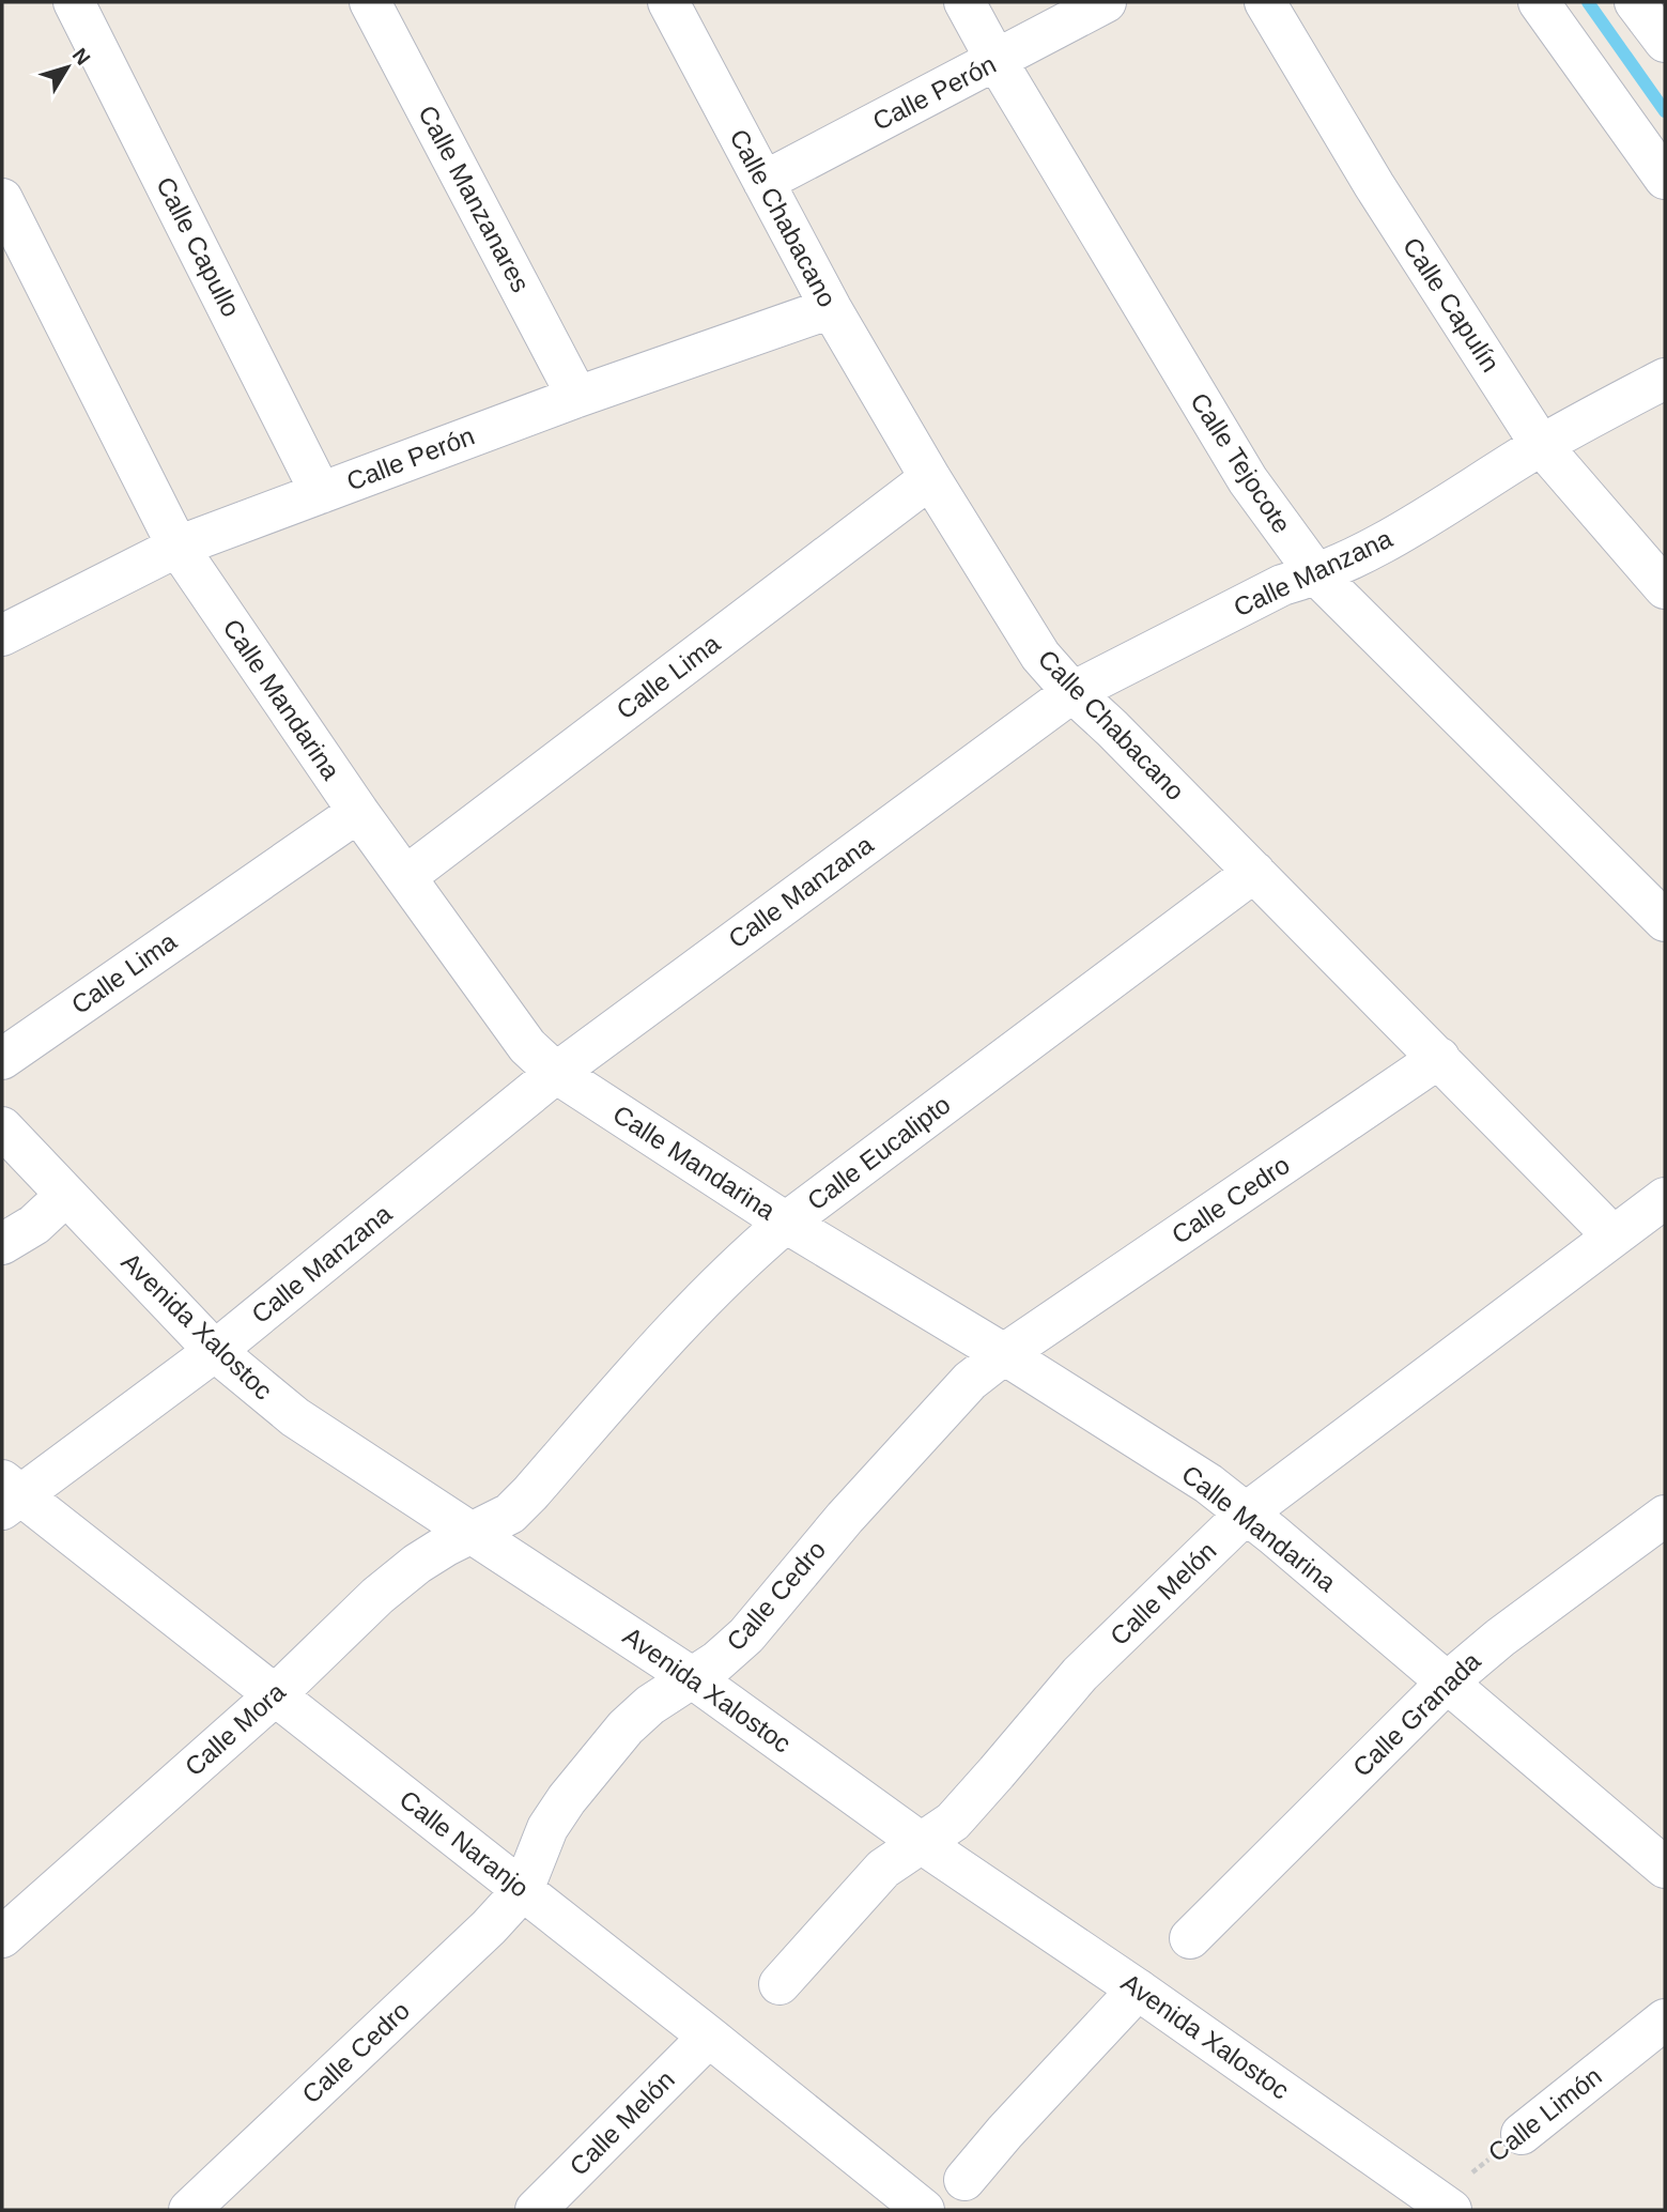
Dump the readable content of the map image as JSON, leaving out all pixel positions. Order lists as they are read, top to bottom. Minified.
{"streets":{"street":["Calle Perón","Calle Manzanares","Calle Chabacano","Calle Capullo","Calle Capulín","Calle Tejocote","Calle Manzana","Calle Lima","Calle Mandarina","Calle Eucalipto","Calle Cedro","Avenida Xalostoc","Calle Melón","Calle Granada","Calle Mora","Calle Naranjo","Calle Limón"]},"crossings":[["Calle Perón","Calle Manzanares"],["Calle Perón","Calle Chabacano"],["Calle Perón","Calle Capullo"],["Calle Perón","Calle Tejocote"],["Calle Perón","Calle Mandarina"],["Calle Chabacano","Calle Manzana"],["Calle Chabacano","Calle Lima"],["Calle Chabacano","Calle Eucalipto"],["Calle Chabacano","Calle Cedro"],["Calle Chabacano","Calle Melón"],["Calle Capulín","Calle Manzana"],["Calle Tejocote","Calle Manzana"],["Calle Manzana","Calle Mandarina"],["Calle Manzana","Avenida Xalostoc"],["Calle Manzana","Calle Naranjo"],["Calle Lima","Calle Mandarina"],["Calle Mandarina","Calle Eucalipto"],["Calle Mandarina","Calle Cedro"],["Calle Mandarina","Calle Melón"],["Calle Mandarina","Calle Granada"],["Calle Eucalipto","Avenida Xalostoc"],["Calle Eucalipto","Calle Mora"],["Calle Cedro","Avenida Xalostoc"],["Calle Cedro","Calle Naranjo"],["Avenida Xalostoc","Calle Melón"],["Avenida Xalostoc","Calle Mora"],["Avenida Xalostoc","Calle Limón"],["Calle Melón","Calle Naranjo"],["Calle Mora","Calle Naranjo"]],"north":"top right"}
